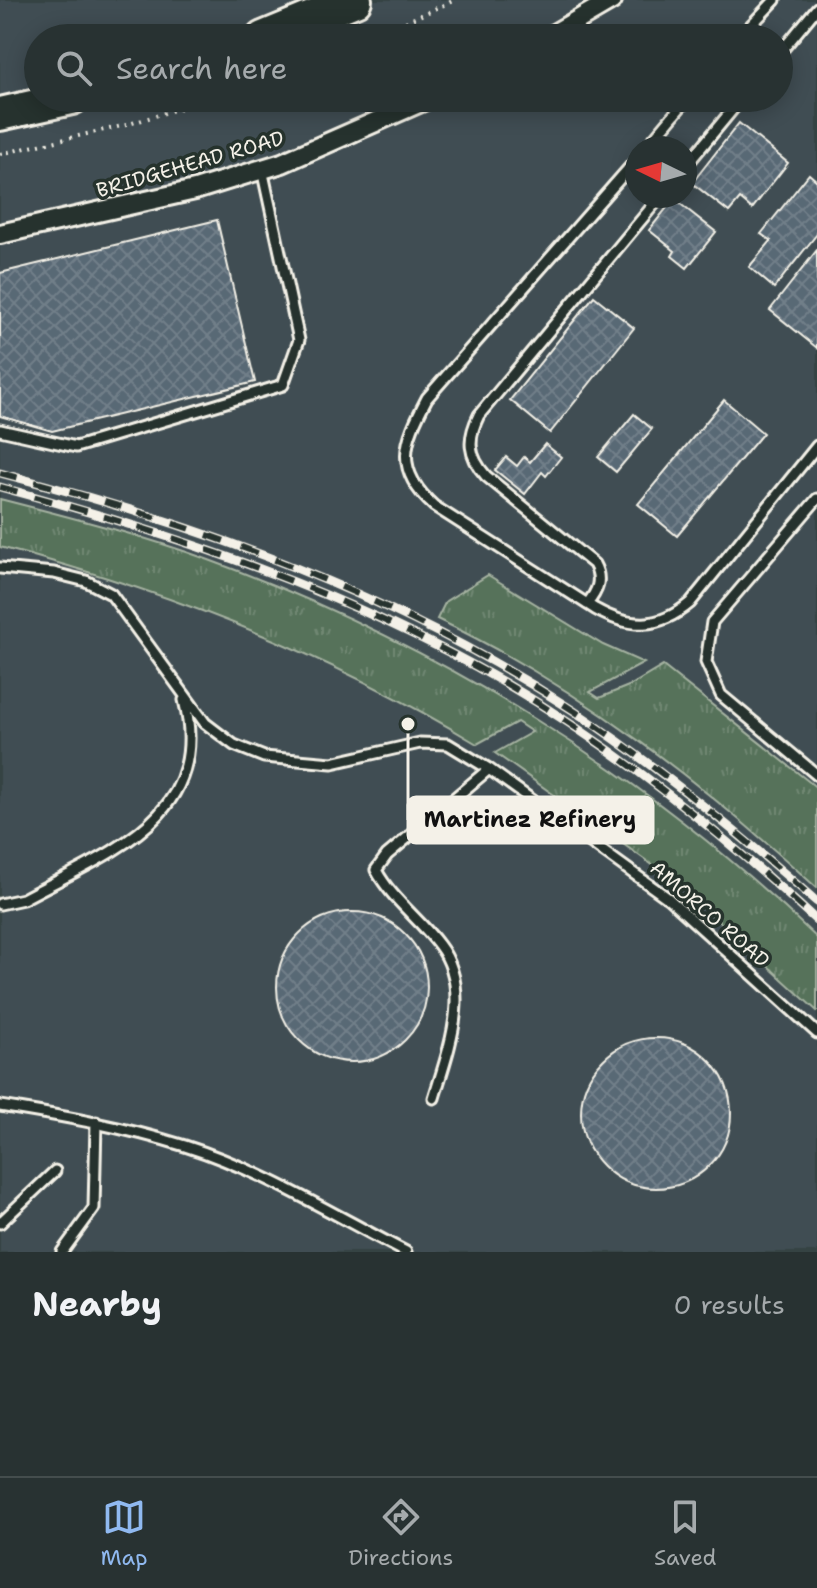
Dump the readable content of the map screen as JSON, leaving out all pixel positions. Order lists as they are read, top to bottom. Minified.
{"streets":{"street":["BRIDGEHEAD ROAD"],"lane":["AMORCO ROAD"]},"places":["Martinez Refinery"],"north":"left","page":{"search":"Search here","heading":["Nearby","0 results"],"nav":["Map","Directions","Saved"]}}
